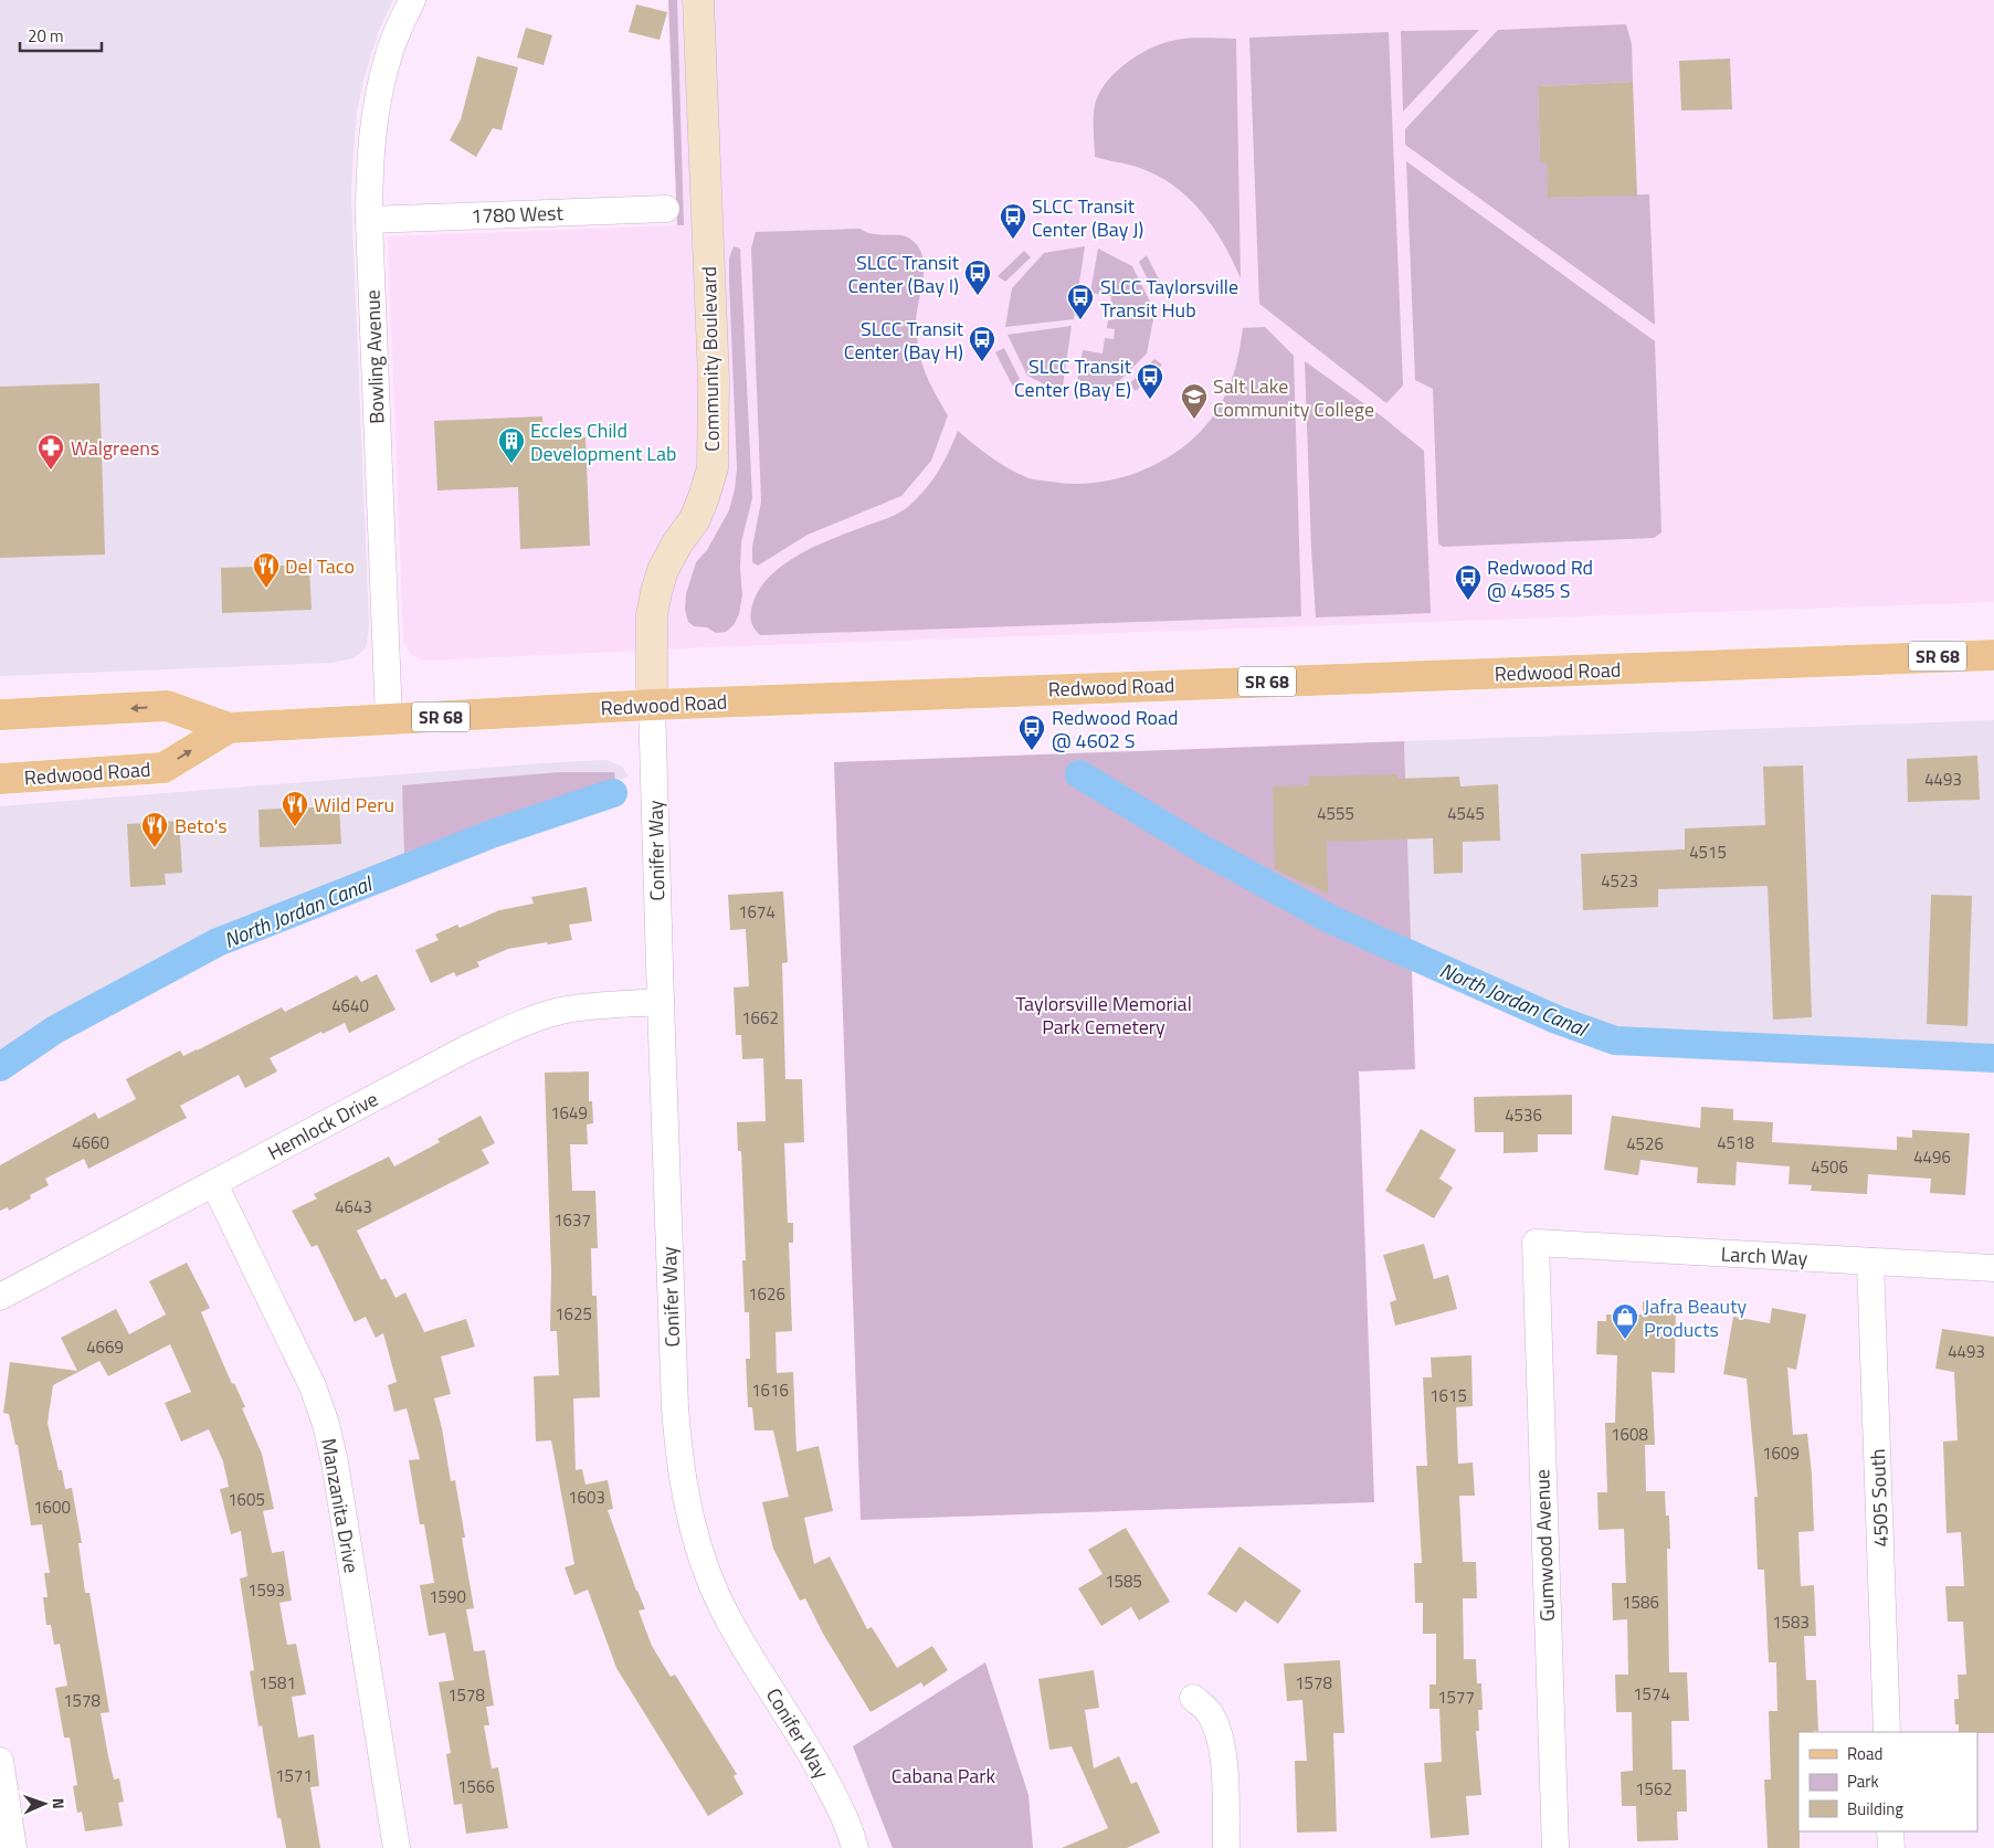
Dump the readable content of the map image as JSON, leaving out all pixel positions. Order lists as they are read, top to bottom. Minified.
{"streets":{"main road":["SR 68","Redwood Road"],"street":["1780 West","Bowling Avenue","Community Boulevard","Conifer Way","Hemlock Drive","Larch Way","4505 South","Manzanita Drive","Gumwood Avenue"]},"crossings":[["1780 West","Bowling Avenue"],["Bowling Avenue","Redwood Road"],["Community Boulevard","Redwood Road"],["Community Boulevard","Conifer Way"],["Redwood Road","Conifer Way"],["Conifer Way","Hemlock Drive"],["Hemlock Drive","Manzanita Drive"],["Larch Way","4505 South"],["Larch Way","Gumwood Avenue"]],"water":["North Jordan Canal"],"parks":["Taylorsville Memorial Park Cemetery","Cabana Park"],"places":{"bus stop":["SLCC Transit Center (Bay J)","SLCC Transit Center (Bay I)","SLCC Taylorsville Transit Hub","SLCC Transit Center (Bay H)","SLCC Transit Center (Bay E)","Redwood Rd @ 4585 S","Redwood Road @ 4602 S"],"school or university":["Salt Lake Community College"],"building":["Eccles Child Development Lab"],"pharmacy":["Walgreens"],"restaurant":["Del Taco","Wild Peru","Beto's"],"shop":["Jafra Beauty Products"]},"house_numbers":["4493","4555","4545","4515","4523","1674","4640","1662","1649","4536","4660","4518","4526","4496","4506","4643","1637","1626","1625","4669","4493","1616","1615","1608","1609","1603","1605","1600","1585","1593","1590","1586","1583","1581","1578","1574","1578","1577","1578","1571","1566","1562"],"legend":["Road","Park","Building"],"scale_bar":"20 m","north":"right"}
